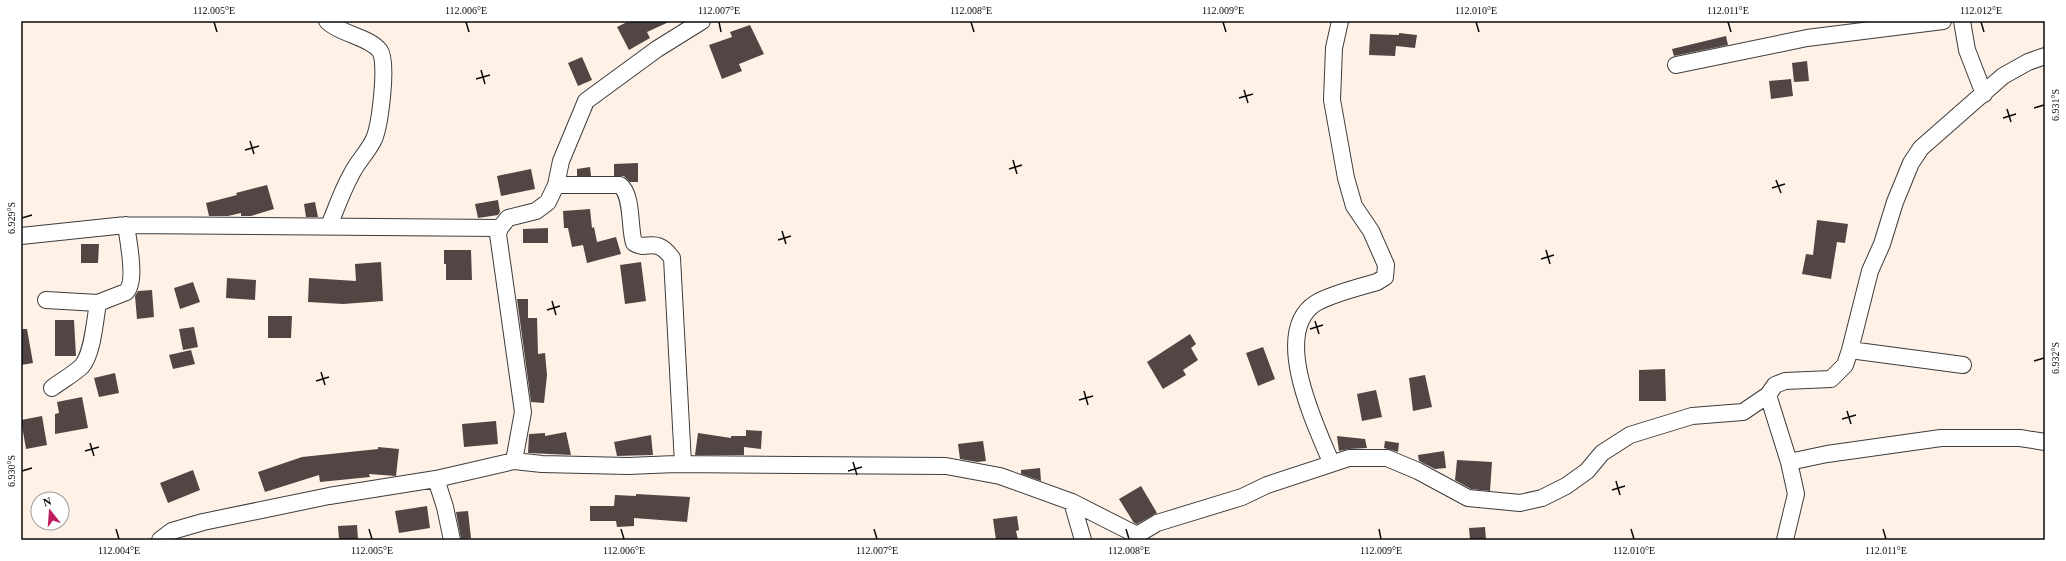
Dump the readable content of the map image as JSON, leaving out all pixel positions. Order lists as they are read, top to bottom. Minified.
{"north":"top","coordinates":["112.005°E","112.006°E","112.007°E","112.008°E","112.009°E","112.010°E","112.011°E","112.012°E","6.931°S","6.929°S","6.932°S","6.930°S","112.004°E"]}
